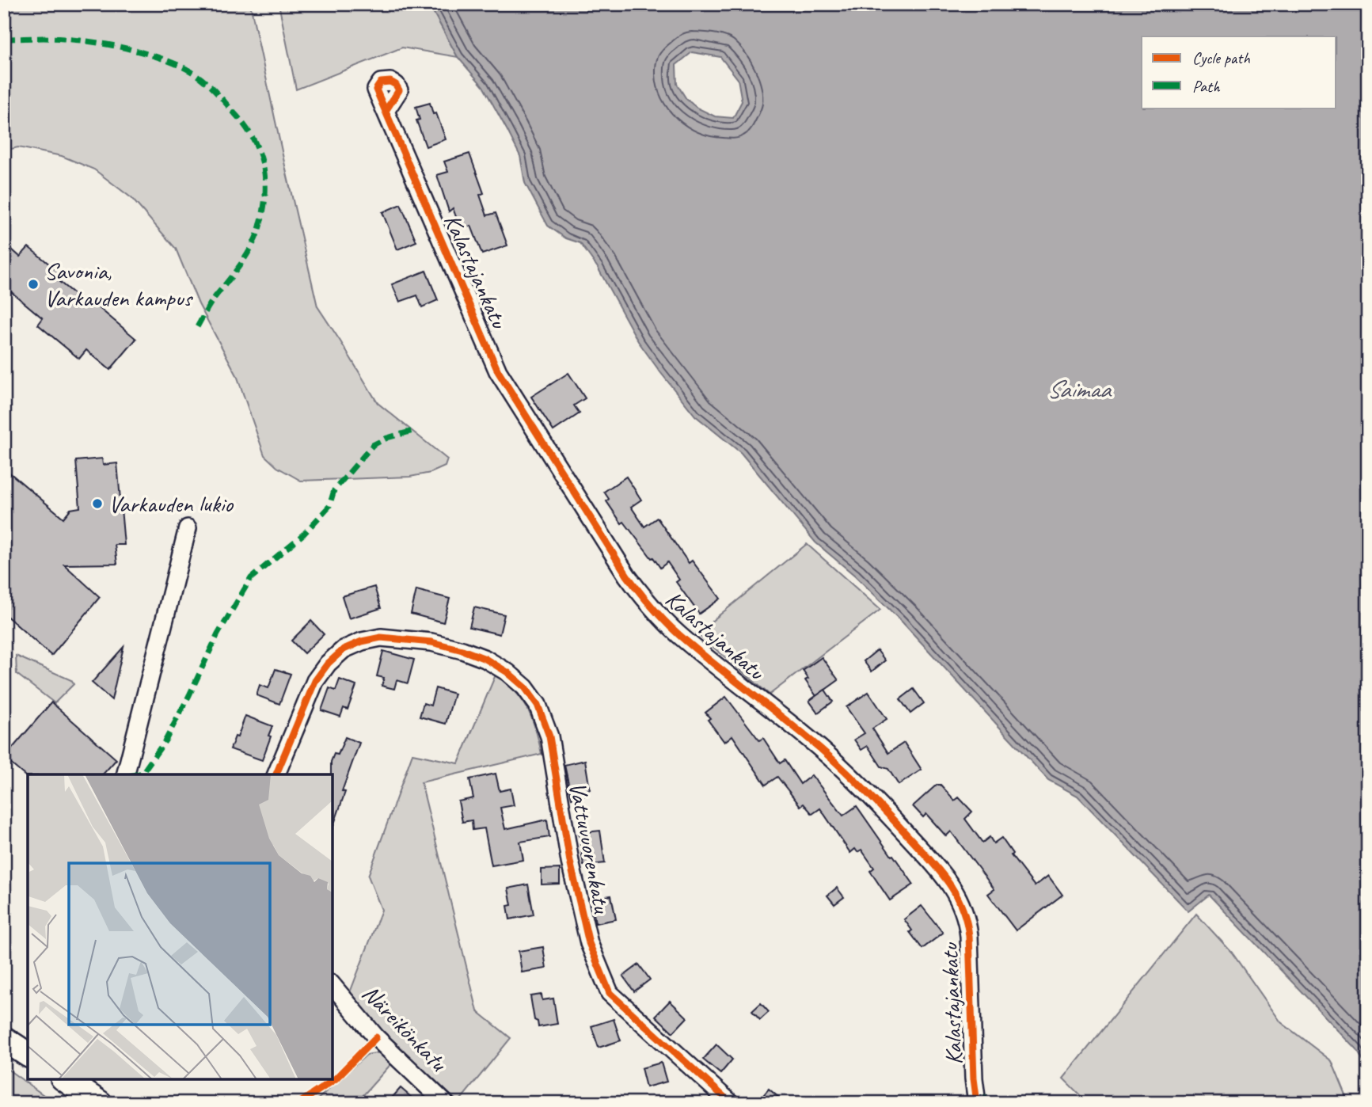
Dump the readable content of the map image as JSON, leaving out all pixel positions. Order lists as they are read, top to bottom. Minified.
{"streets":{"street":["Kalastajankatu","Vattuvuorenkatu","Näreikönkatu"]},"water":["Saimaa"],"places":["Savonia, Varkauden kampus","Varkauden lukio"],"legend":["Cycle path","Path"]}
